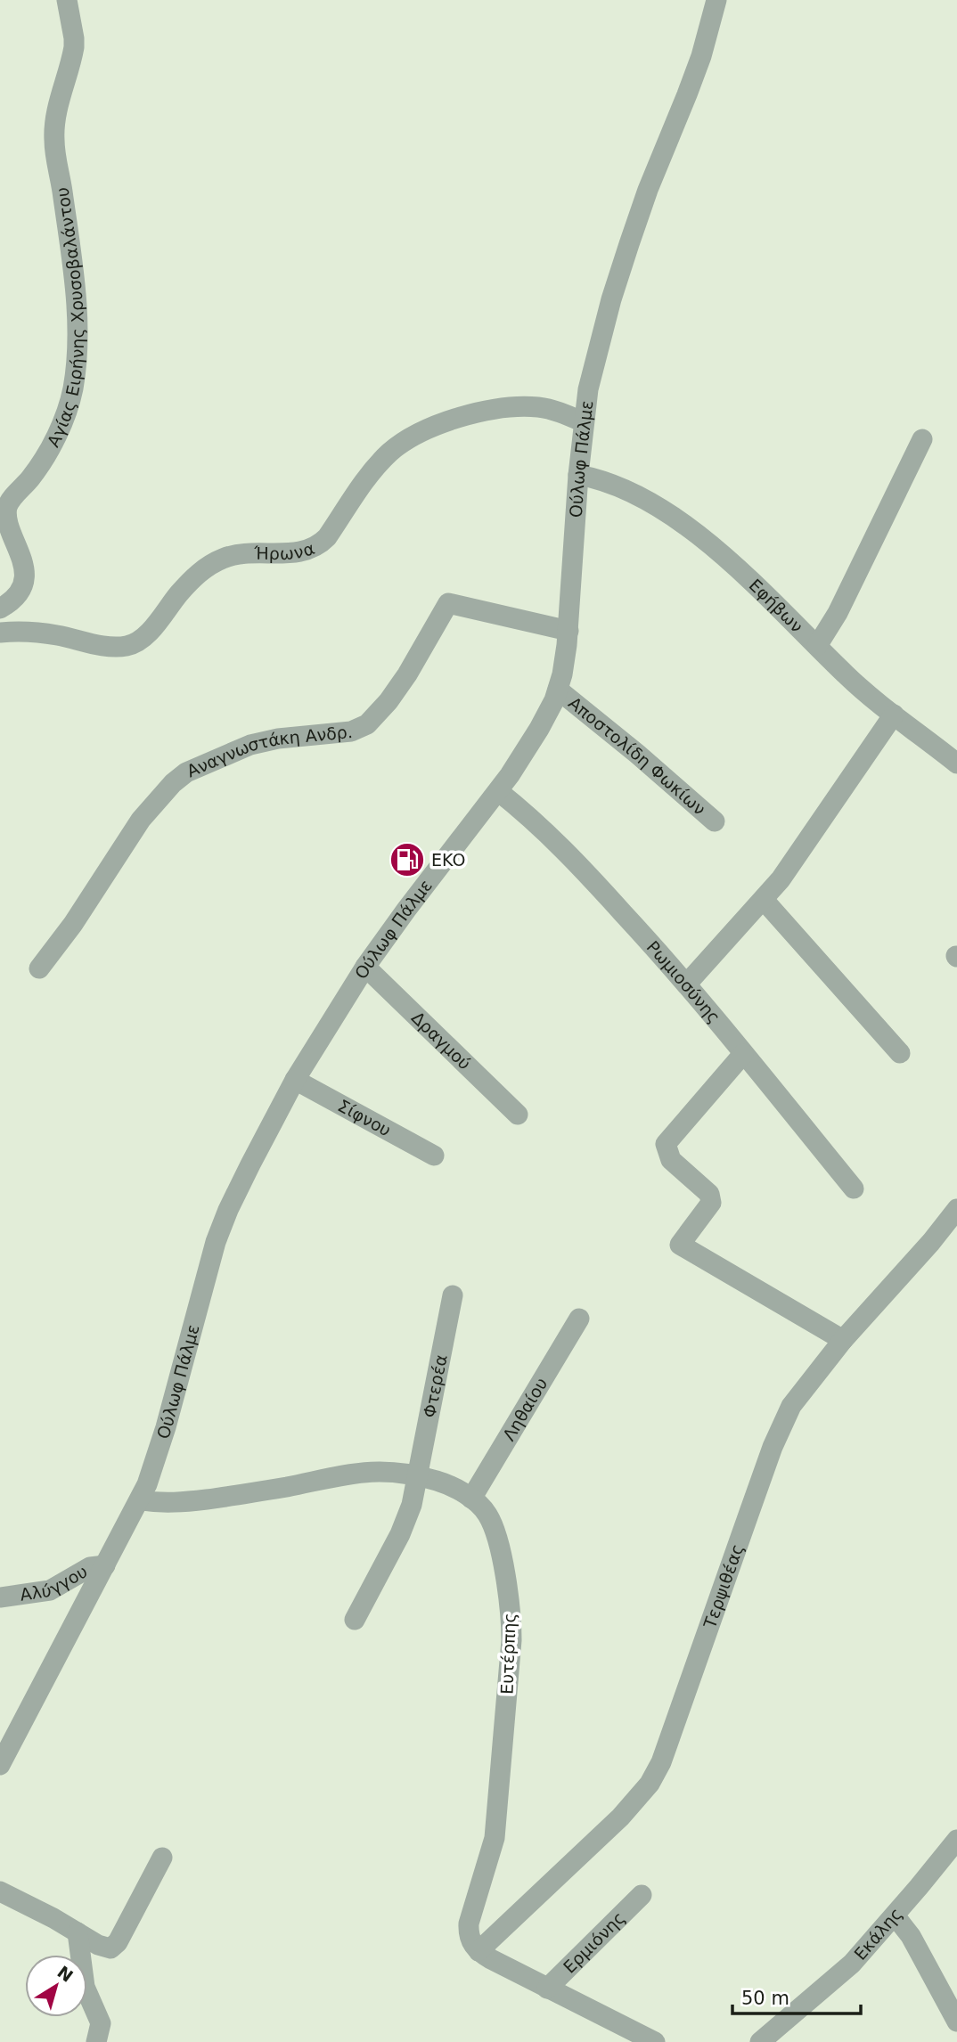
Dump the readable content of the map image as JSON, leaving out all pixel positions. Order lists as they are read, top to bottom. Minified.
{"streets":{"street":["Αγίας Ειρήνης Χρυσοβαλάντου","Ούλωφ Πάλμε","Ήρωνα","Εφήβων","Αναγνωστάκη Ανδρ.","Αποστολίδη Φωκίων","Ρωμιοσύνης","Δραγμού","Σίφνου","Φτερέα","Ληθαίου","Αλύγγου","Τερψιθέας","Ευτέρπης","Εκάλης","Ερμιόνης"]},"crossings":[["Ούλωφ Πάλμε","Ήρωνα"],["Ούλωφ Πάλμε","Εφήβων"],["Ούλωφ Πάλμε","Αναγνωστάκη Ανδρ."],["Ούλωφ Πάλμε","Αποστολίδη Φωκίων"],["Ούλωφ Πάλμε","Ρωμιοσύνης"],["Ούλωφ Πάλμε","Δραγμού"],["Ούλωφ Πάλμε","Σίφνου"],["Ούλωφ Πάλμε","Αλύγγου"],["Ούλωφ Πάλμε","Ευτέρπης"],["Φτερέα","Ευτέρπης"],["Ληθαίου","Ευτέρπης"],["Τερψιθέας","Ευτέρπης"]],"places":{"fuel station":["EKO"]},"scale_bar":"50 m","north":"top right"}
